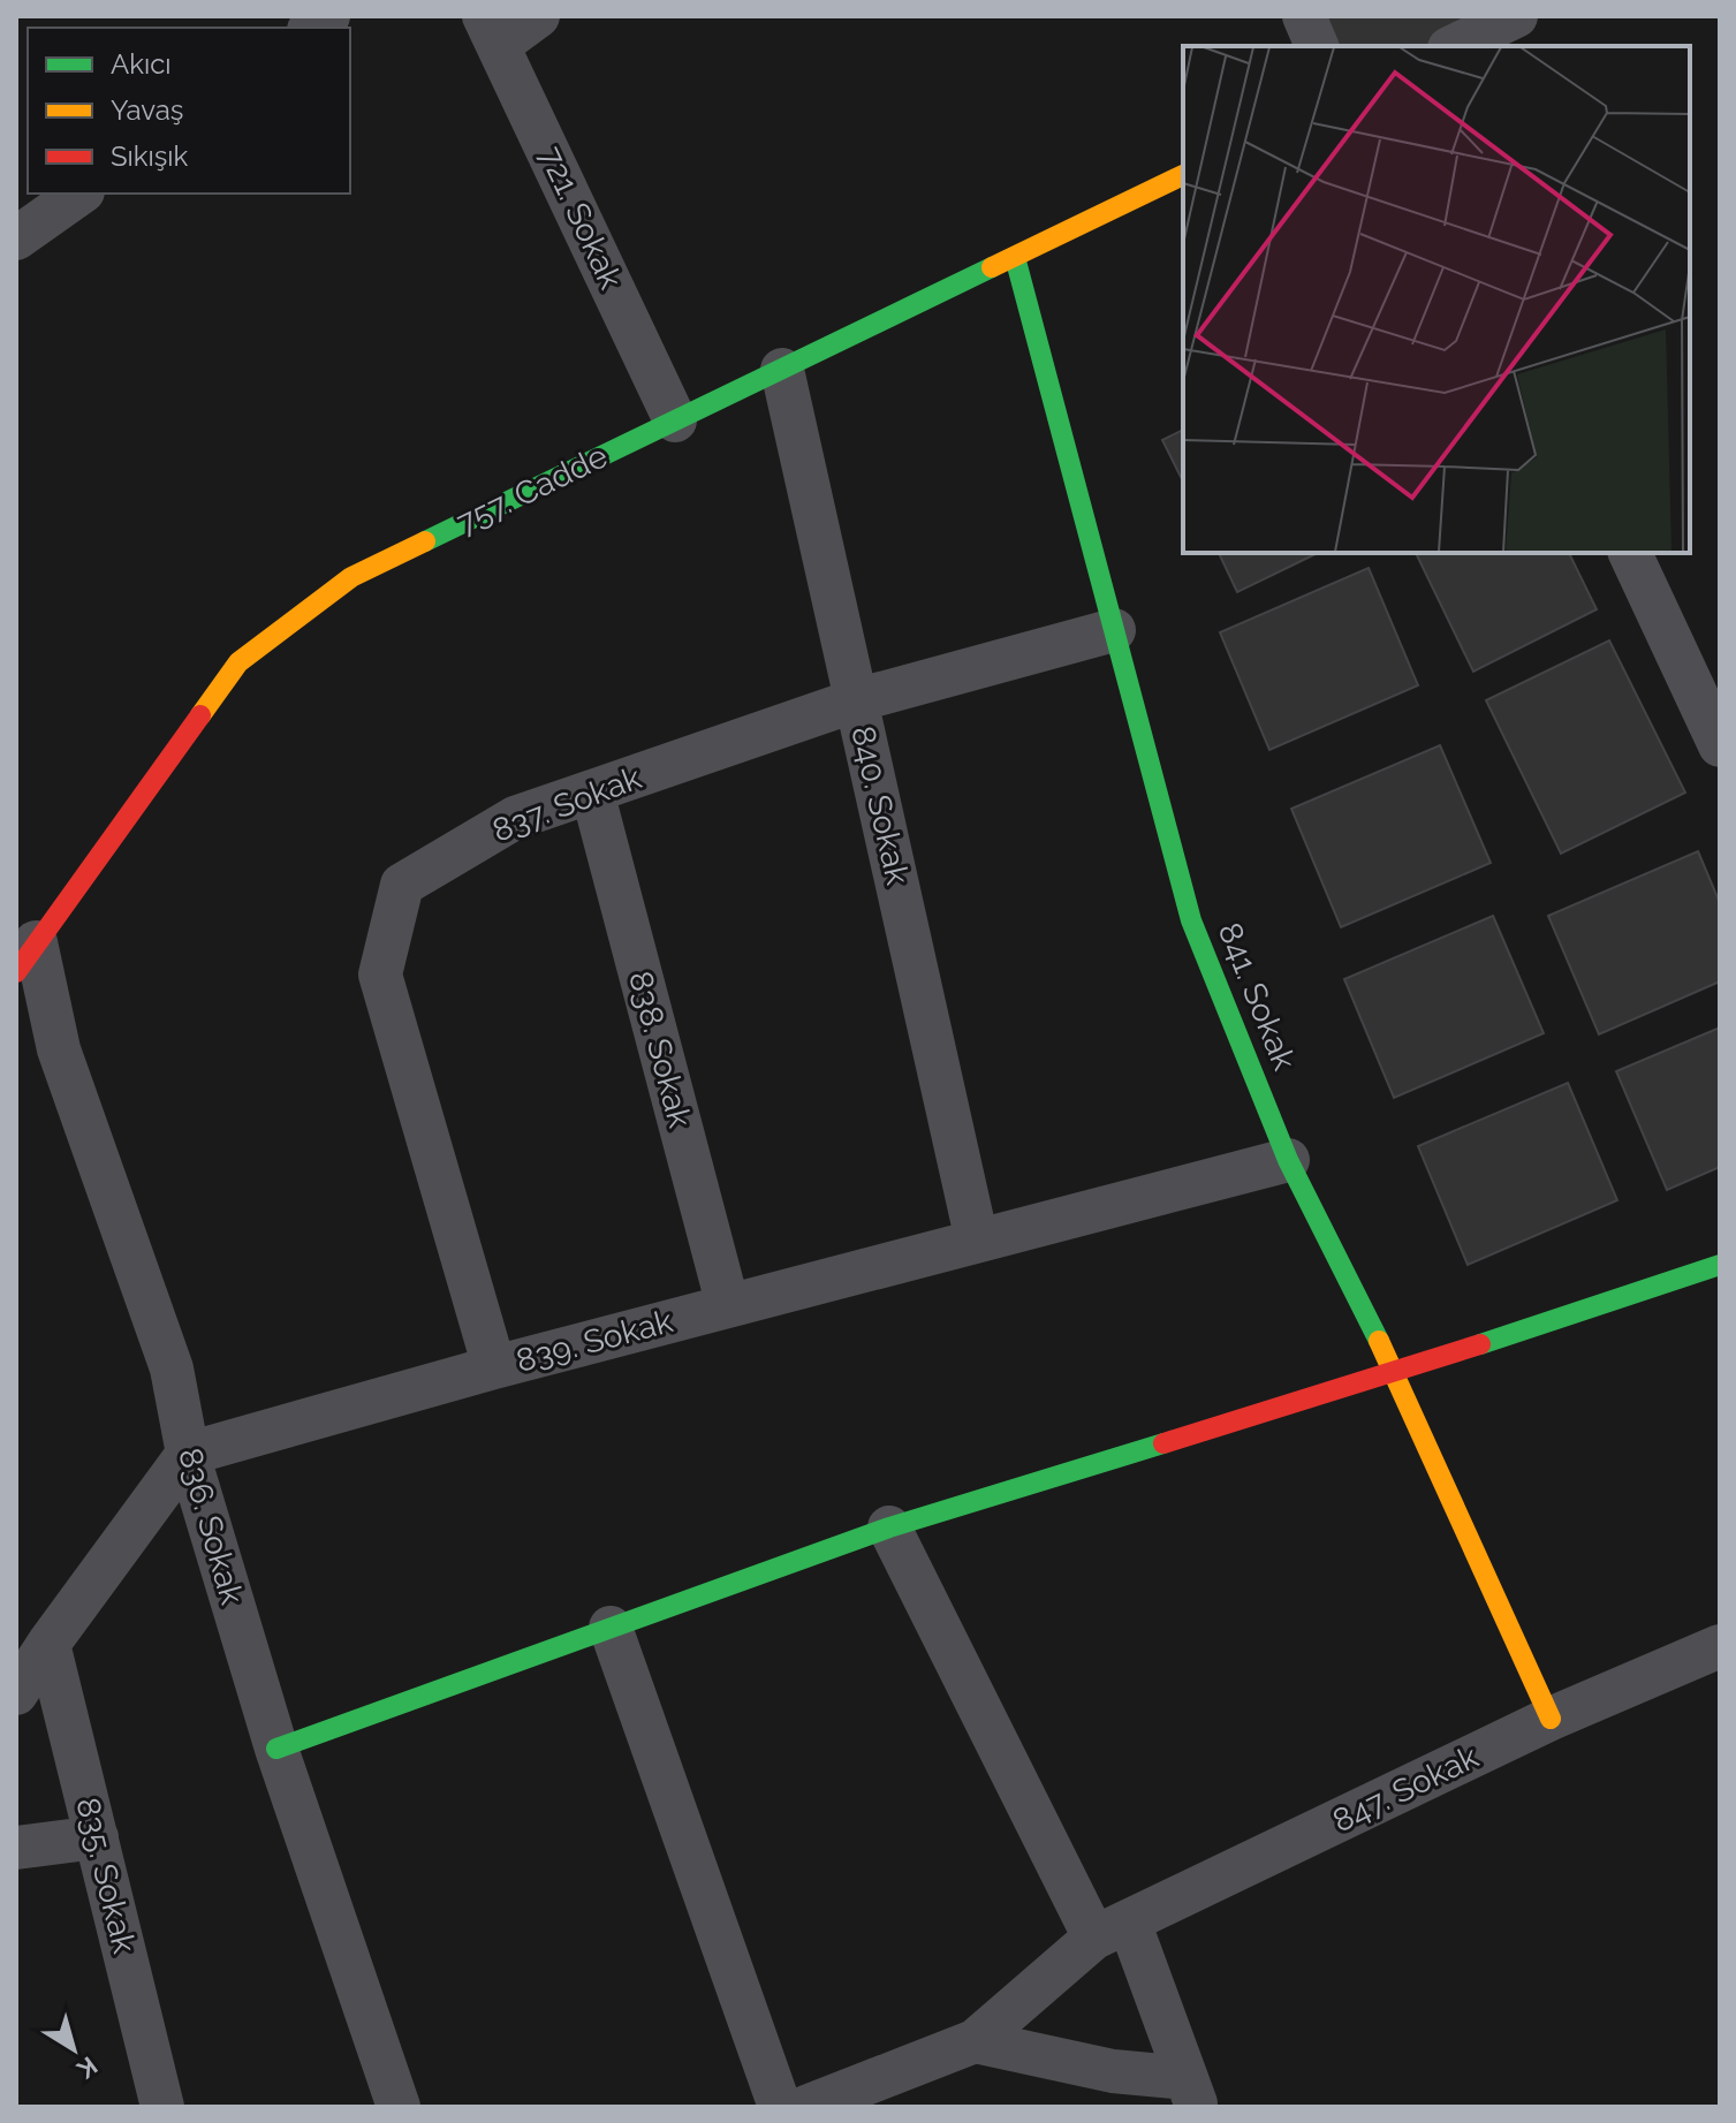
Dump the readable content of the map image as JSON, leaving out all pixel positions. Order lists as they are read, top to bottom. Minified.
{"streets":{"street":["721. Sokak","757. Cadde","837. Sokak","840. Sokak","841. Sokak","838. Sokak","839. Sokak","836. Sokak","847. Sokak","835. Sokak"]},"crossings":[["721. Sokak","757. Cadde"],["757. Cadde","840. Sokak"],["757. Cadde","841. Sokak"],["757. Cadde","836. Sokak"],["837. Sokak","840. Sokak"],["837. Sokak","841. Sokak"],["837. Sokak","838. Sokak"],["837. Sokak","839. Sokak"],["840. Sokak","839. Sokak"],["841. Sokak","839. Sokak"],["841. Sokak","847. Sokak"],["838. Sokak","839. Sokak"],["839. Sokak","836. Sokak"]],"legend":["Akıcı","Yavaş","Sıkışık"],"north":"bottom right"}
